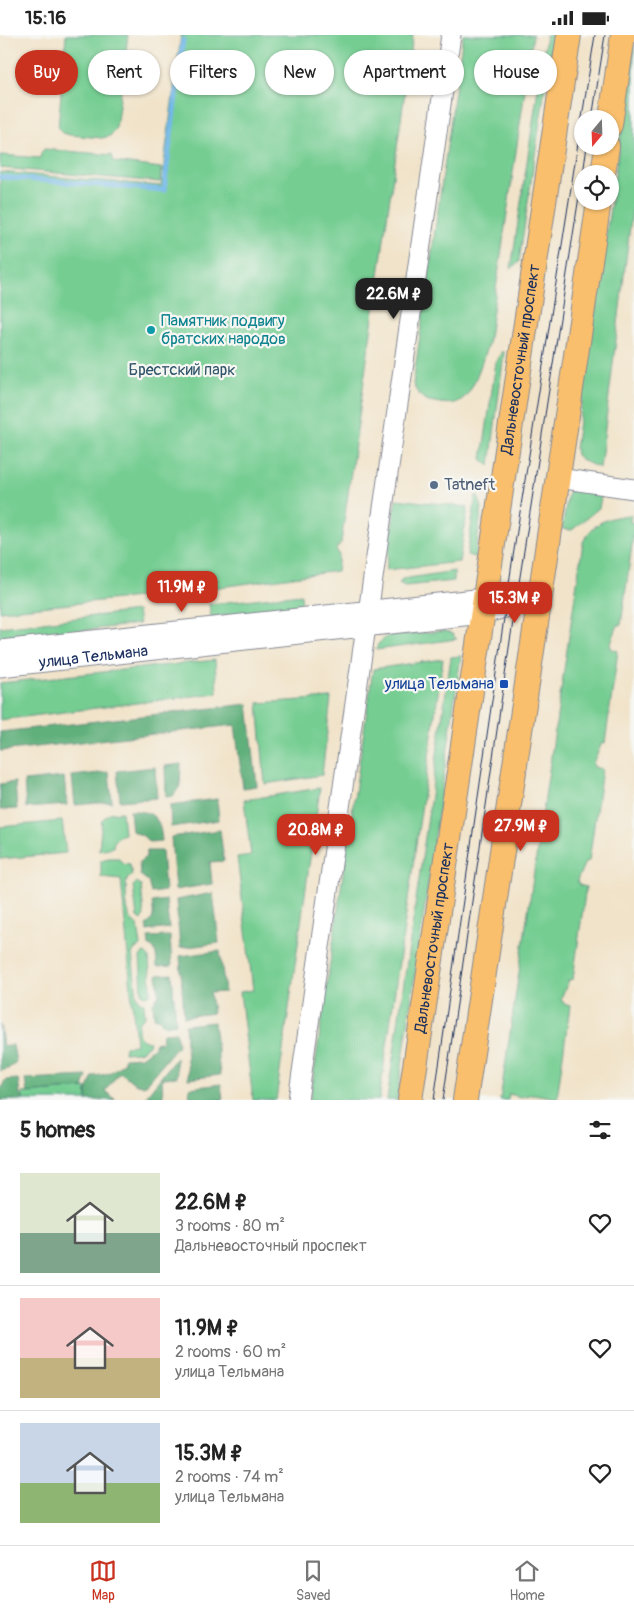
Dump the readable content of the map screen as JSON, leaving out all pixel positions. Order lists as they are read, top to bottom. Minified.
{"streets":{"main road":["Дальневосточный проспект"],"street":["улица Тельмана"]},"crossings":[["Дальневосточный проспект","улица Тельмана"]],"parks":["Брестский парк"],"places":{"other":["Памятник подвигу братских народов","Tatneft"],"transit":["улица Тельмана"]},"north":"bottom","page":{"status":"15:16","chip":["Buy","Rent","Filters","New","Apartment","House"],"price":["22.6M ₽","11.9M ₽","15.3M ₽","27.9M ₽","20.8M ₽"],"heading":"5 homes","list":[{"name":"22.6M ₽","note":"3 rooms · 80 m² · Дальневосточный проспект"},{"name":"11.9M ₽","note":"2 rooms · 60 m² · улица Тельмана"},{"name":"15.3M ₽","note":"2 rooms · 74 m² · улица Тельмана"}],"tabs":["Map","Saved","Home"]}}
